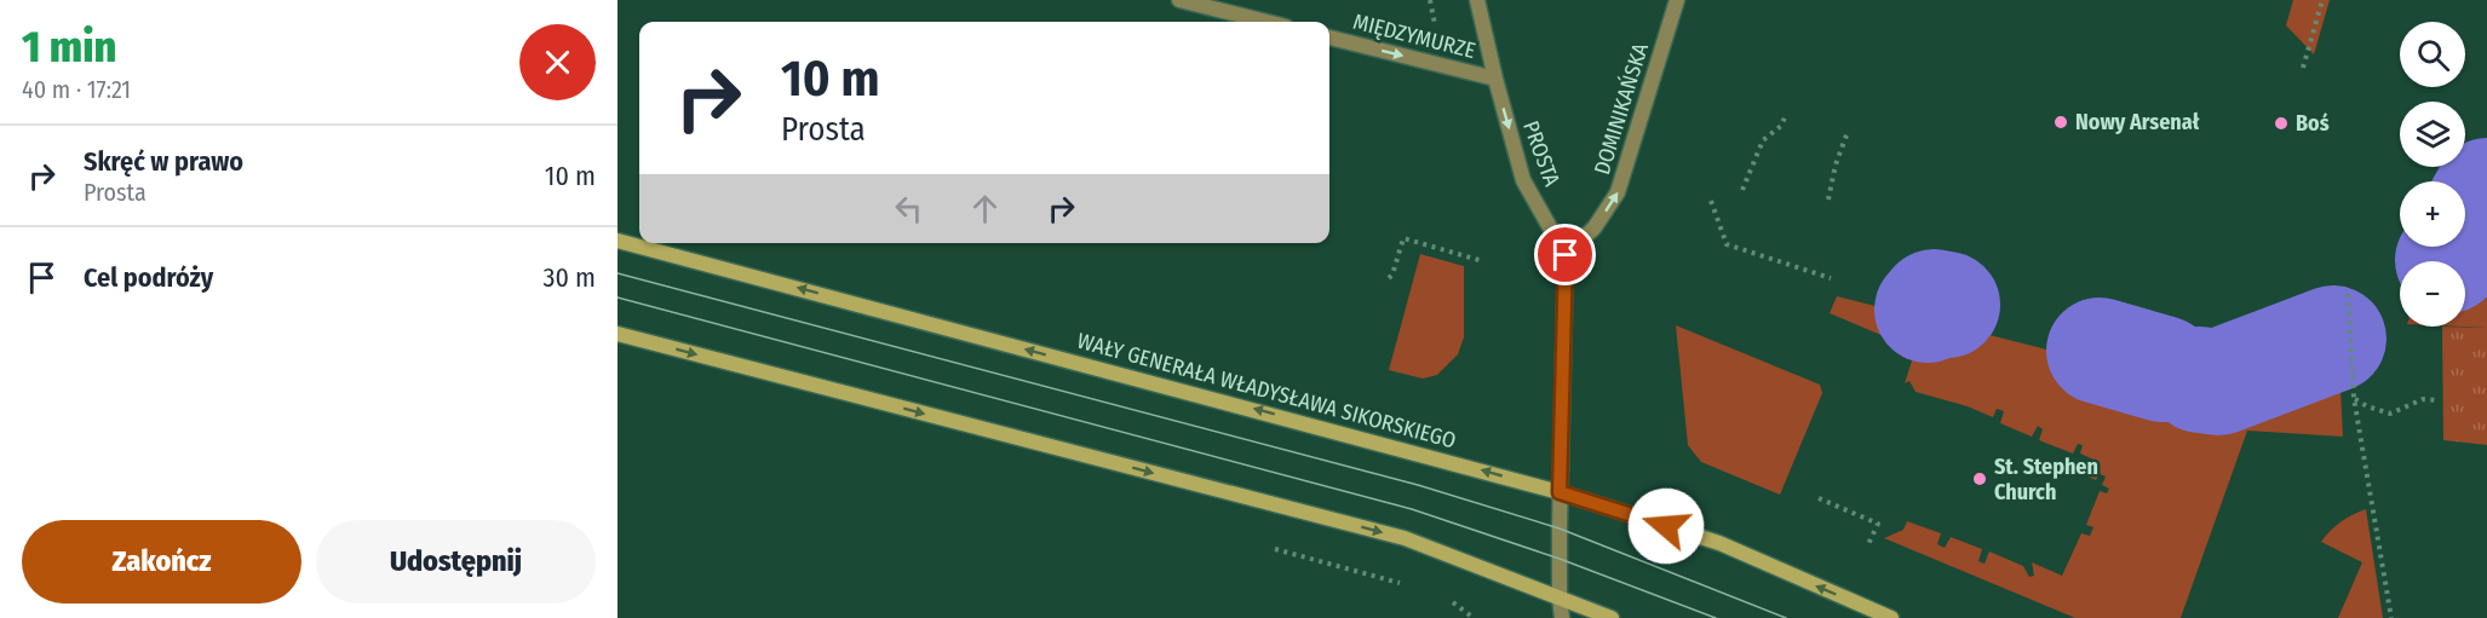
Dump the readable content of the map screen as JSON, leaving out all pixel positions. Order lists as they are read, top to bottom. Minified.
{"streets":{"street":["MIĘDZYMURZE","DOMINIKAŃSKA","PROSTA","WAŁY GENERAŁA WŁADYSŁAWA SIKORSKIEGO"]},"crossings":[["MIĘDZYMURZE","PROSTA"],["DOMINIKAŃSKA","PROSTA"]],"one_way":["MIĘDZYMURZE","DOMINIKAŃSKA","PROSTA"],"places":["Nowy Arsenał","Boś","St. Stephen Church"],"page":{"heading":["1 min","40 m · 17:21"],"map_buttons":["+","−"],"turn":["10 m","Prosta"],"list":[{"name":"Skręć w prawo","note":"Prosta","value":"10 m"},{"name":"Cel podróży","value":"30 m"}],"buttons":["Zakończ","Udostępnij"]}}
